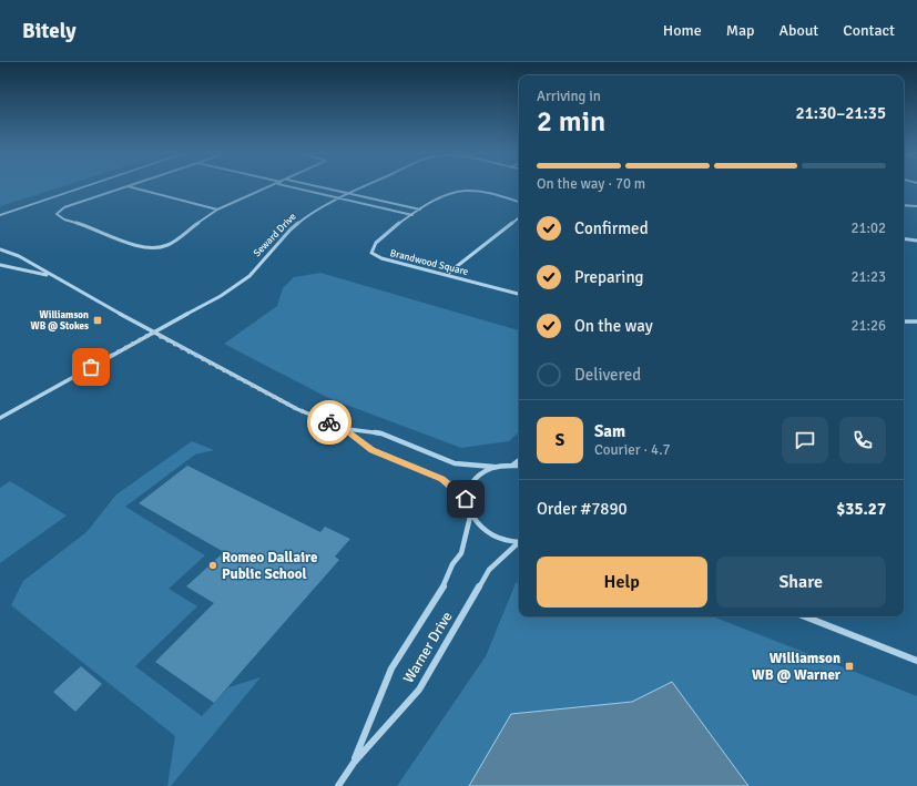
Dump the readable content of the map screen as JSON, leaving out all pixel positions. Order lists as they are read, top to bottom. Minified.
{"streets":{"street":["Seward Drive","Brandwood Square","Warner Drive"]},"places":{"transit":["Williamson WB @ Stokes","Williamson WB @ Warner"],"other":["Romeo Dallaire Public School"]},"page":{"header":"Bitely","nav":["Home","Map","About","Contact"],"heading":["2 min","Arriving in","21:30–21:35"],"panel":["Sam","Courier · 4.7","Order #7890","$35.27"],"bar":"On the way · 70 m","list":[["Confirmed","21:02"],["Preparing","21:23"],["On the way","21:26"],"Delivered"],"round":"S","buttons":["Help","Share"]}}
